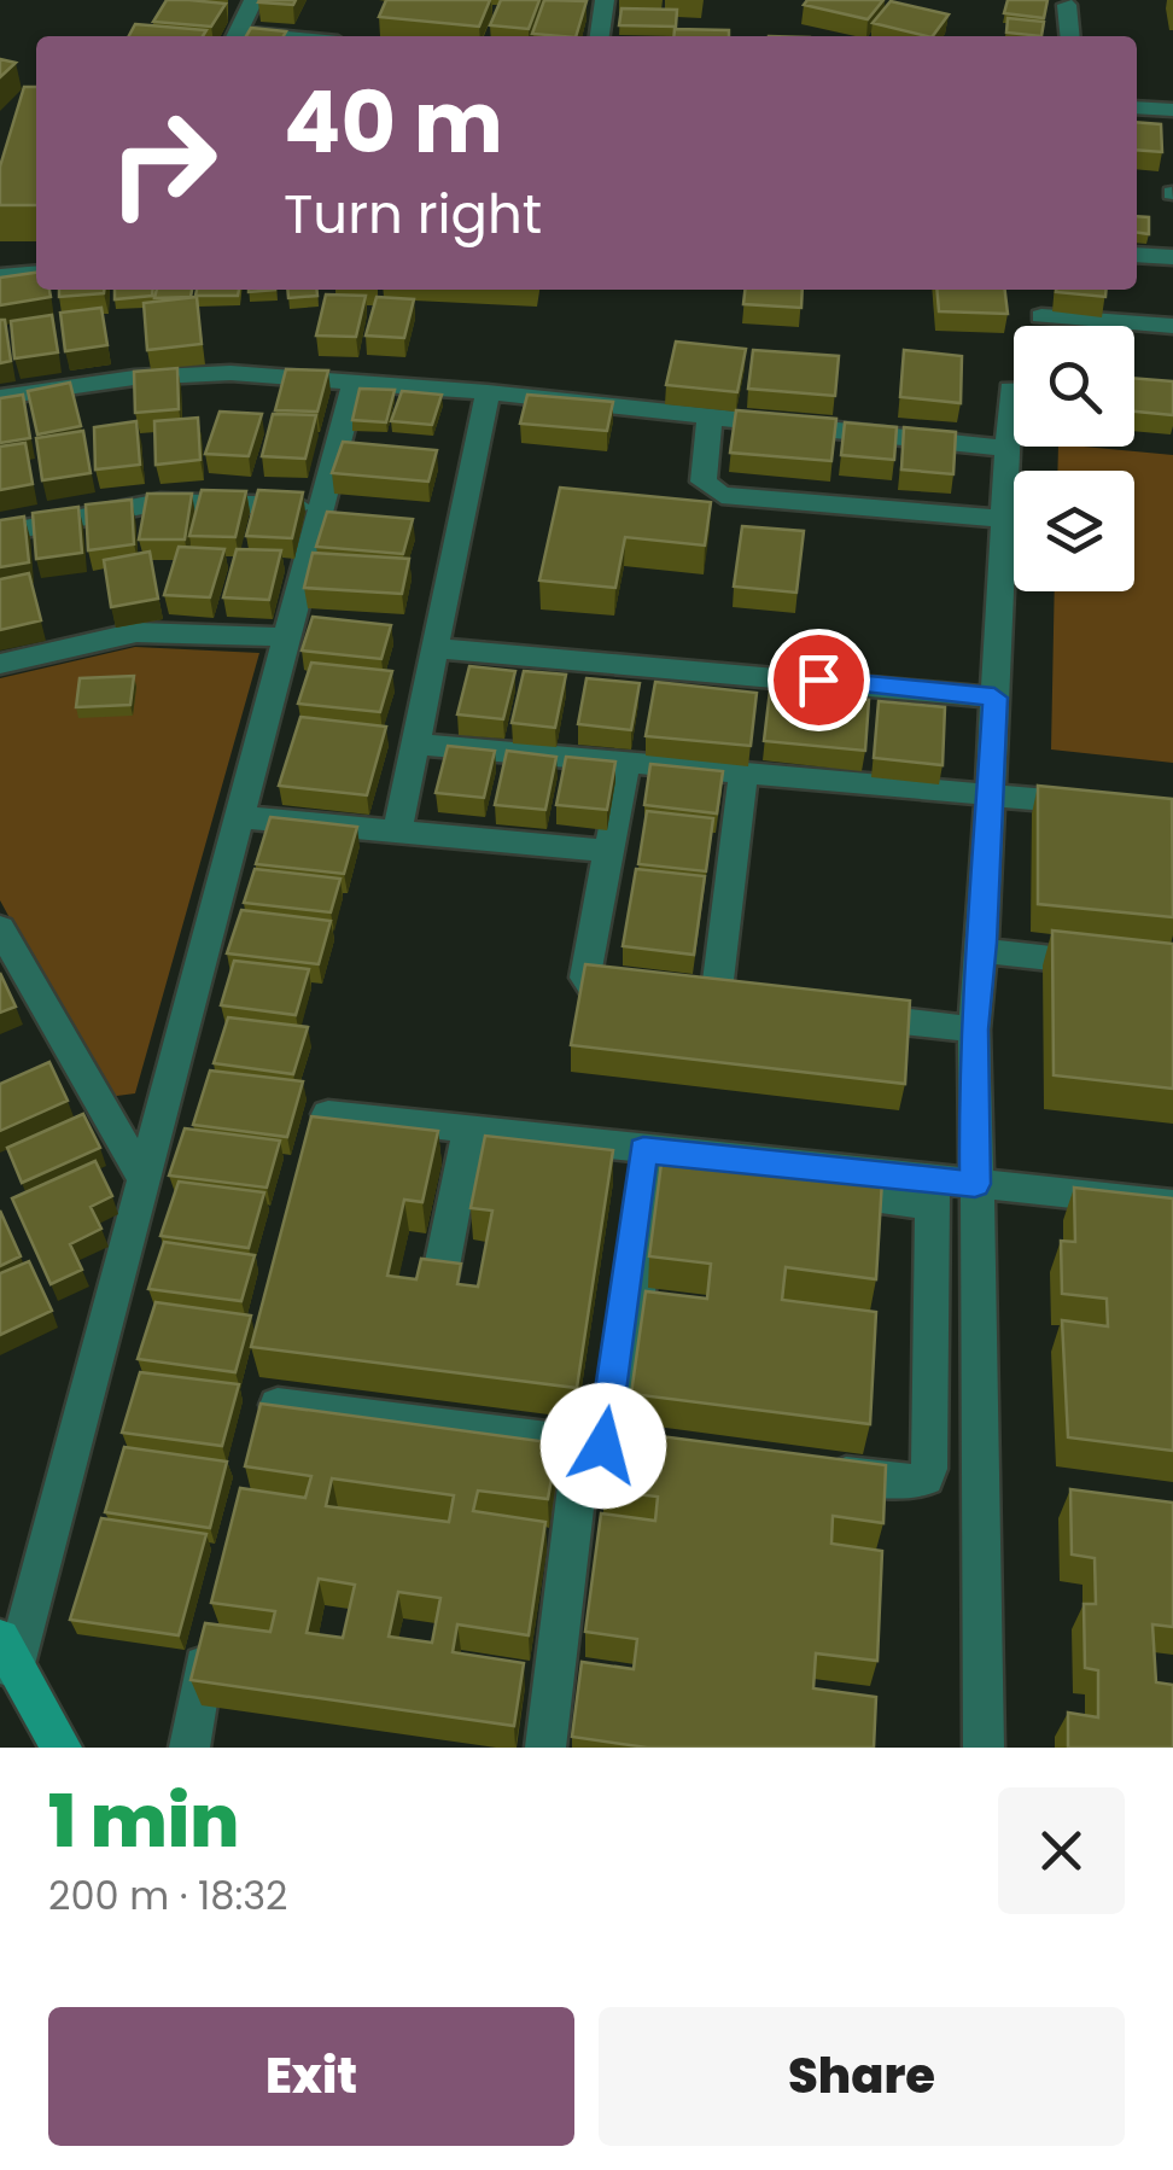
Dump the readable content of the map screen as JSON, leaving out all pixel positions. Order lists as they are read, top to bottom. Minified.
{"page":{"turn":["40 m","Turn right"],"heading":["1 min","200 m · 18:32"],"buttons":["Exit","Share"]}}
